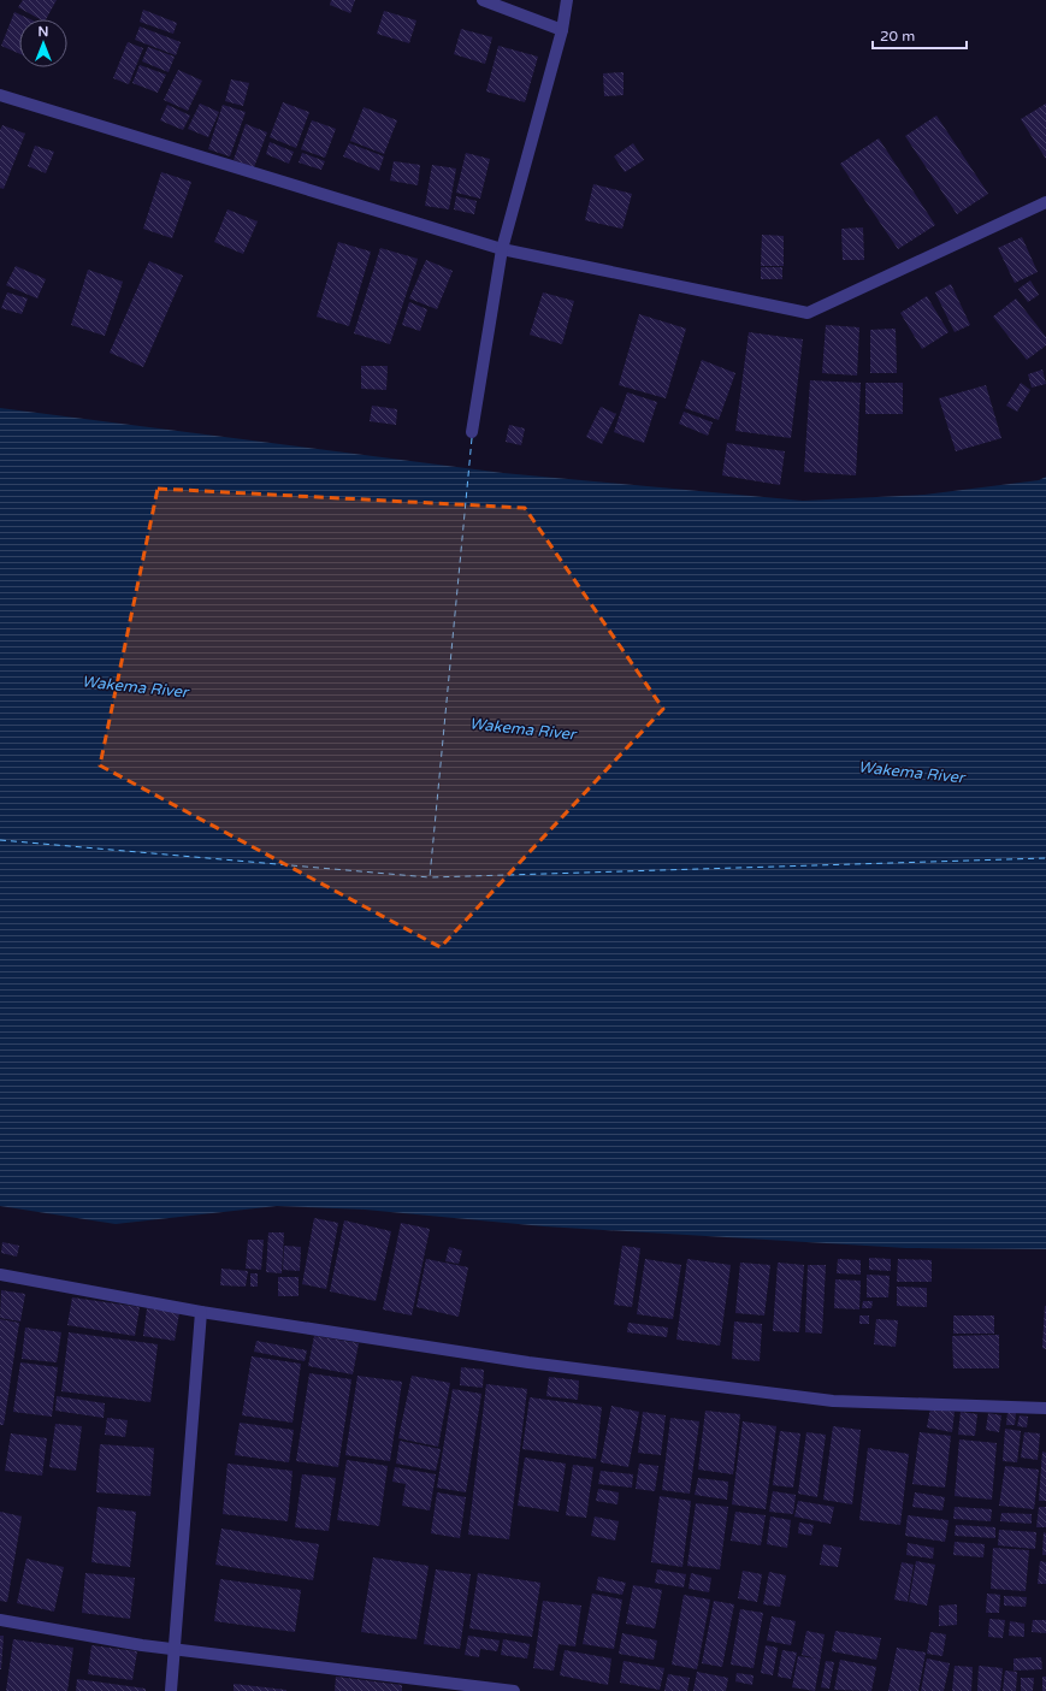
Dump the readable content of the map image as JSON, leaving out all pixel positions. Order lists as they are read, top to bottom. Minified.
{"water":["Wakema River"],"scale_bar":"20 m","north":"top"}
